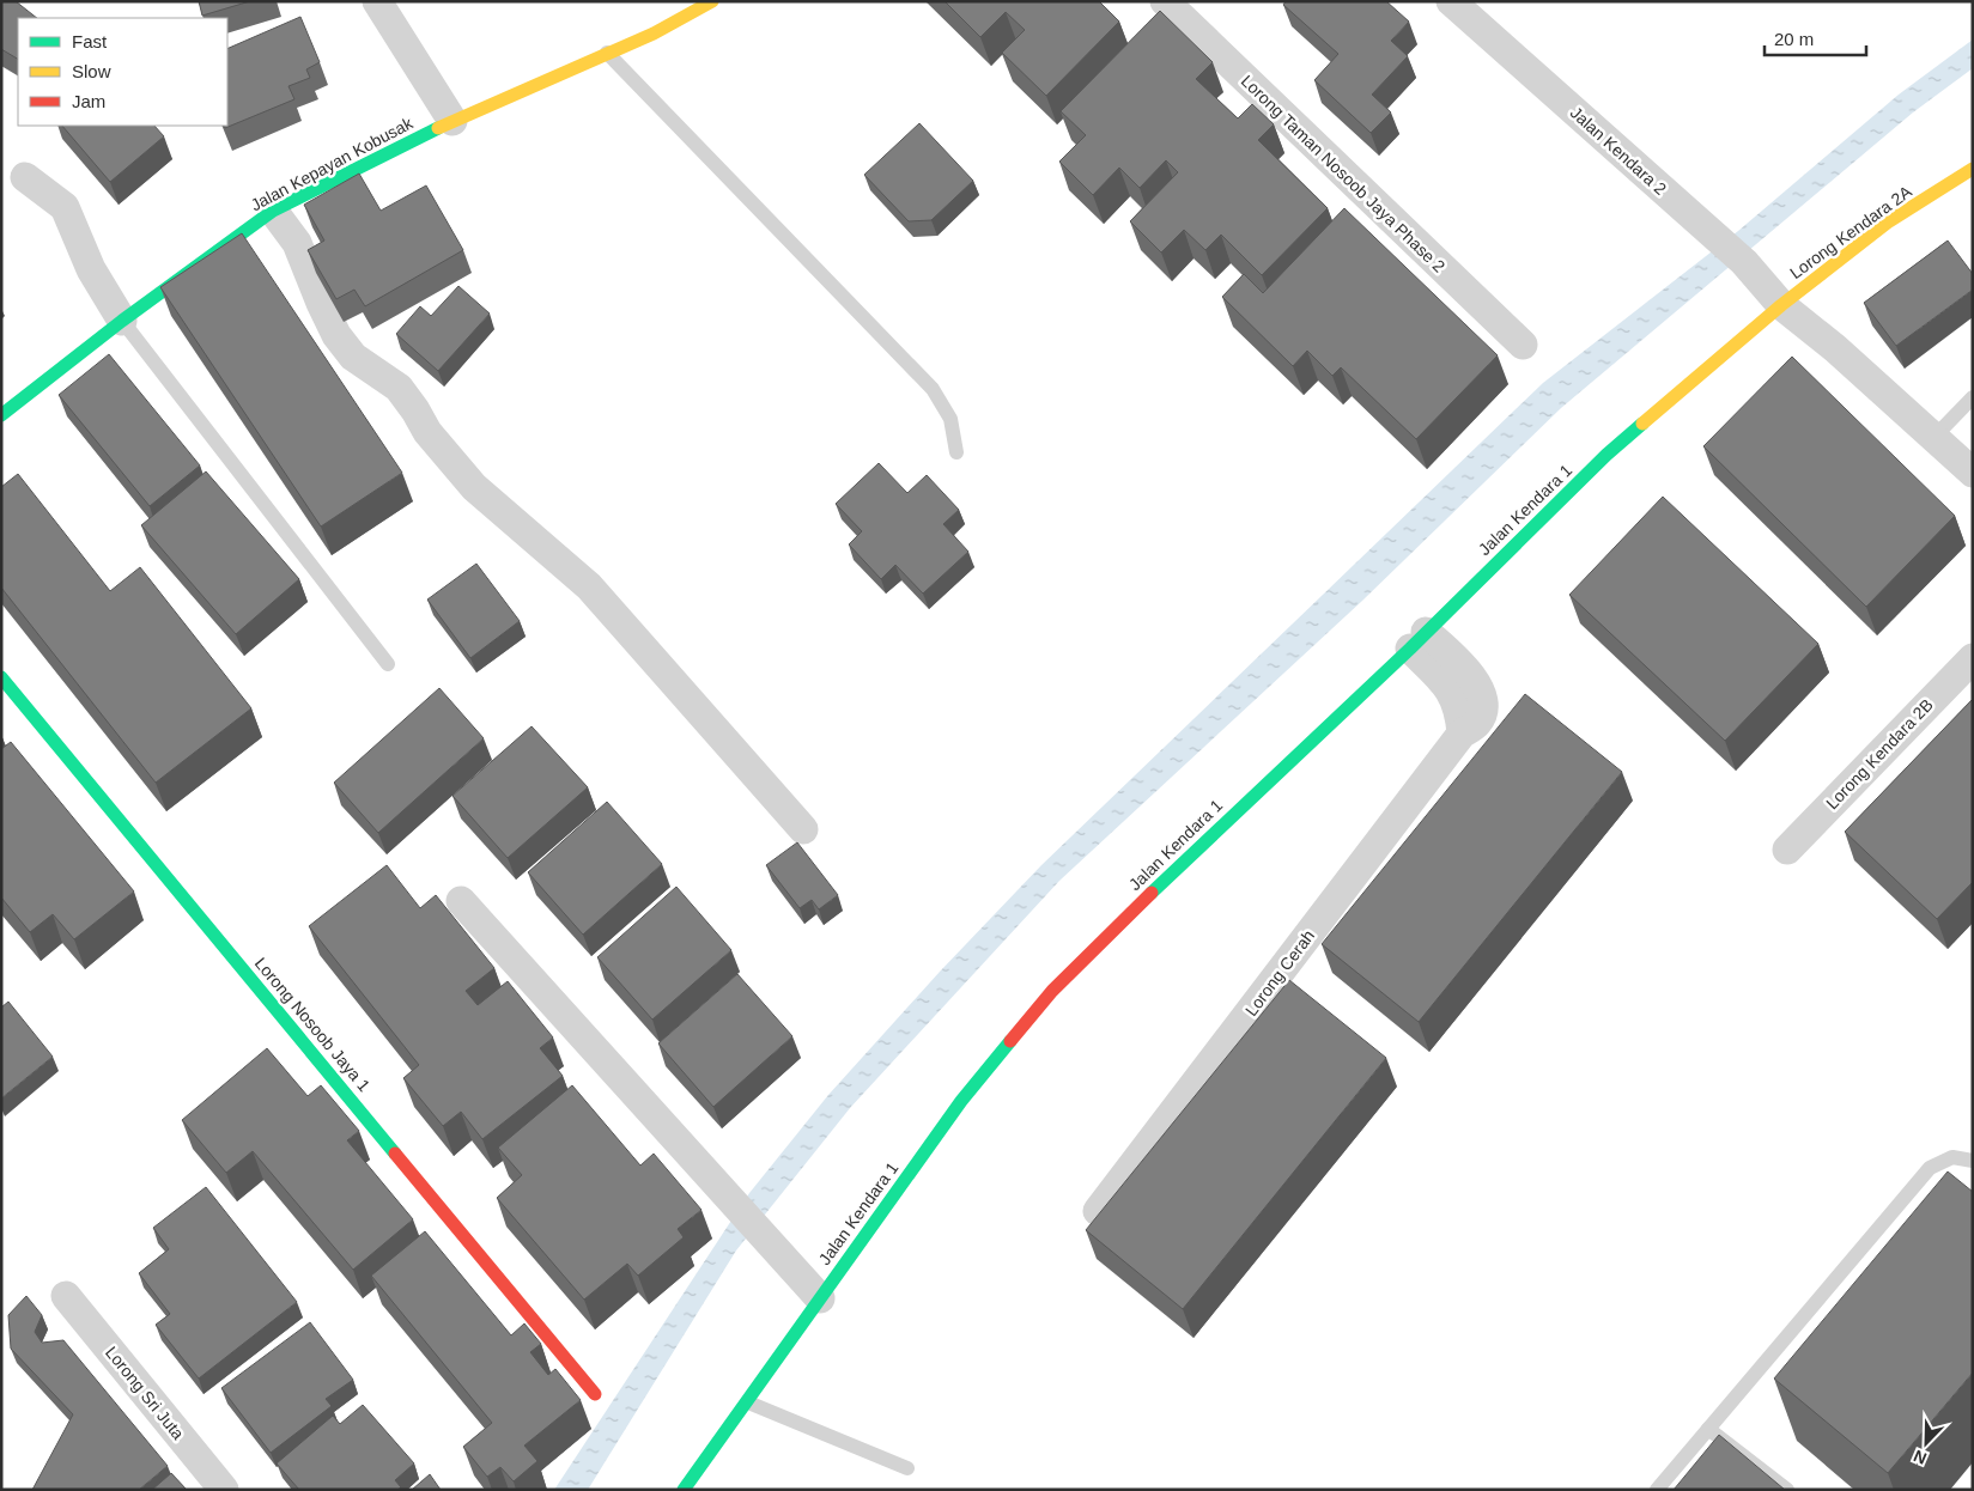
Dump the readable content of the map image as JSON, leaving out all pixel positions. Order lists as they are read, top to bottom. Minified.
{"streets":{"street":["Jalan Kendara 2","Jalan Kepayan Kobusak","Lorong Taman Nosoob Jaya Phase 2","Lorong Kendara 2A","Jalan Kendara 1","Lorong Kendara 2B","Lorong Cerah","Lorong Nosoob Jaya 1","Lorong Sri Juta"]},"crossings":[["Jalan Kendara 2","Lorong Kendara 2A"],["Jalan Kendara 2","Jalan Kendara 1"],["Lorong Kendara 2A","Jalan Kendara 1"],["Jalan Kendara 1","Lorong Cerah"]],"legend":["Fast","Slow","Jam"],"scale_bar":"20 m","north":"bottom left"}
